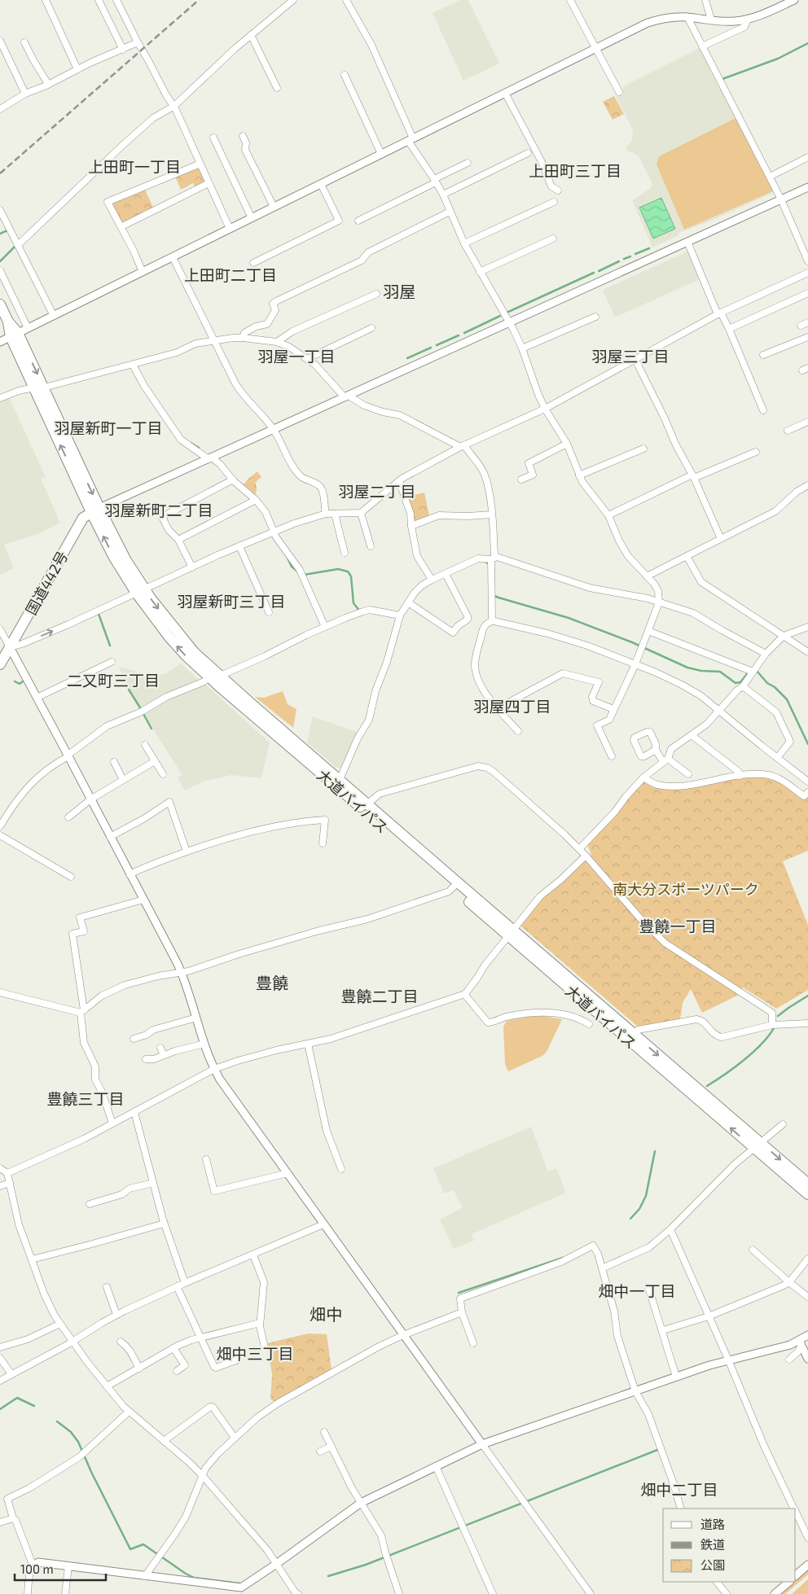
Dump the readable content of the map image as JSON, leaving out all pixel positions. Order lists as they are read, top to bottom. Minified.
{"streets":{"highway":["国道442号","大道バイパス"]},"crossings":[["国道442号","大道バイパス"]],"districts":["上田町一丁目","上田町三丁目","上田町二丁目","羽屋","羽屋一丁目","羽屋三丁目","羽屋新町一丁目","羽屋二丁目","羽屋新町二丁目","羽屋新町三丁目","二又町三丁目","羽屋四丁目","豊饒一丁目","豊饒","豊饒二丁目","豊饒三丁目","畑中一丁目","畑中","畑中三丁目","畑中二丁目"],"parks":["南大分スポーツパーク"],"legend":["道路","鉄道","公園"],"scale_bar":"100 m"}
